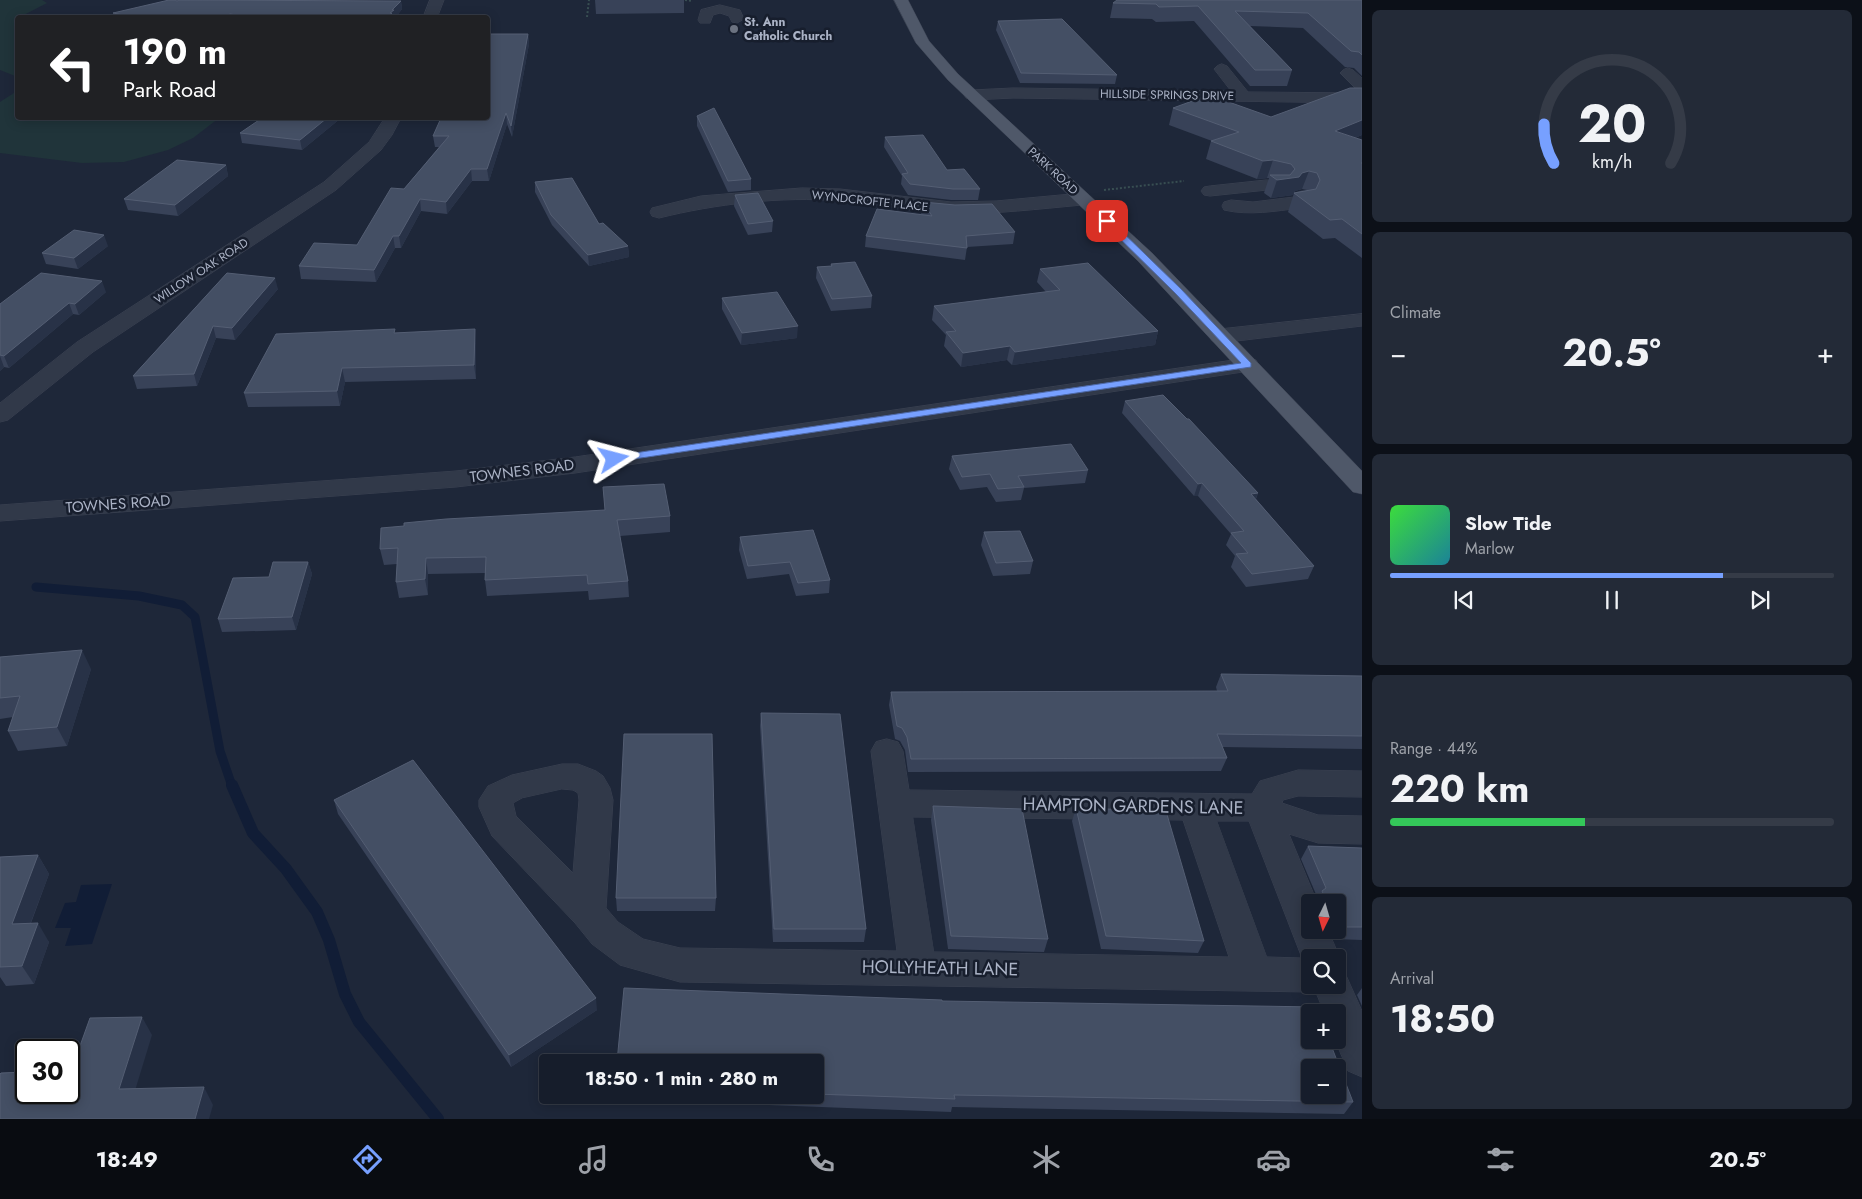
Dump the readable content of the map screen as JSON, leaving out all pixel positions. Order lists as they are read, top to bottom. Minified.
{"streets":{"main road":["PARK ROAD"],"street":["HILLSIDE SPRINGS DRIVE","WYNDCROFTE PLACE","WILLOW OAK ROAD","TOWNES ROAD","HAMPTON GARDENS LANE","HOLLYHEATH LANE"]},"crossings":[["HILLSIDE SPRINGS DRIVE","PARK ROAD"],["PARK ROAD","WYNDCROFTE PLACE"],["PARK ROAD","TOWNES ROAD"]],"places":["St. Ann Catholic Church"],"north":"bottom","page":{"turn":["190 m","Park Road"],"tile":["Climate",["Range · 44%","220 km"],["Arrival","18:50"]],"heat":["−","20.5°","+"],"song":["Slow Tide","Marlow"],"map_buttons":["+","−"],"limit":"30","trip":"18:50 · 1 min · 280 m","tabs":["18:49","20.5°"],"gauge":["20","km/h"]}}
